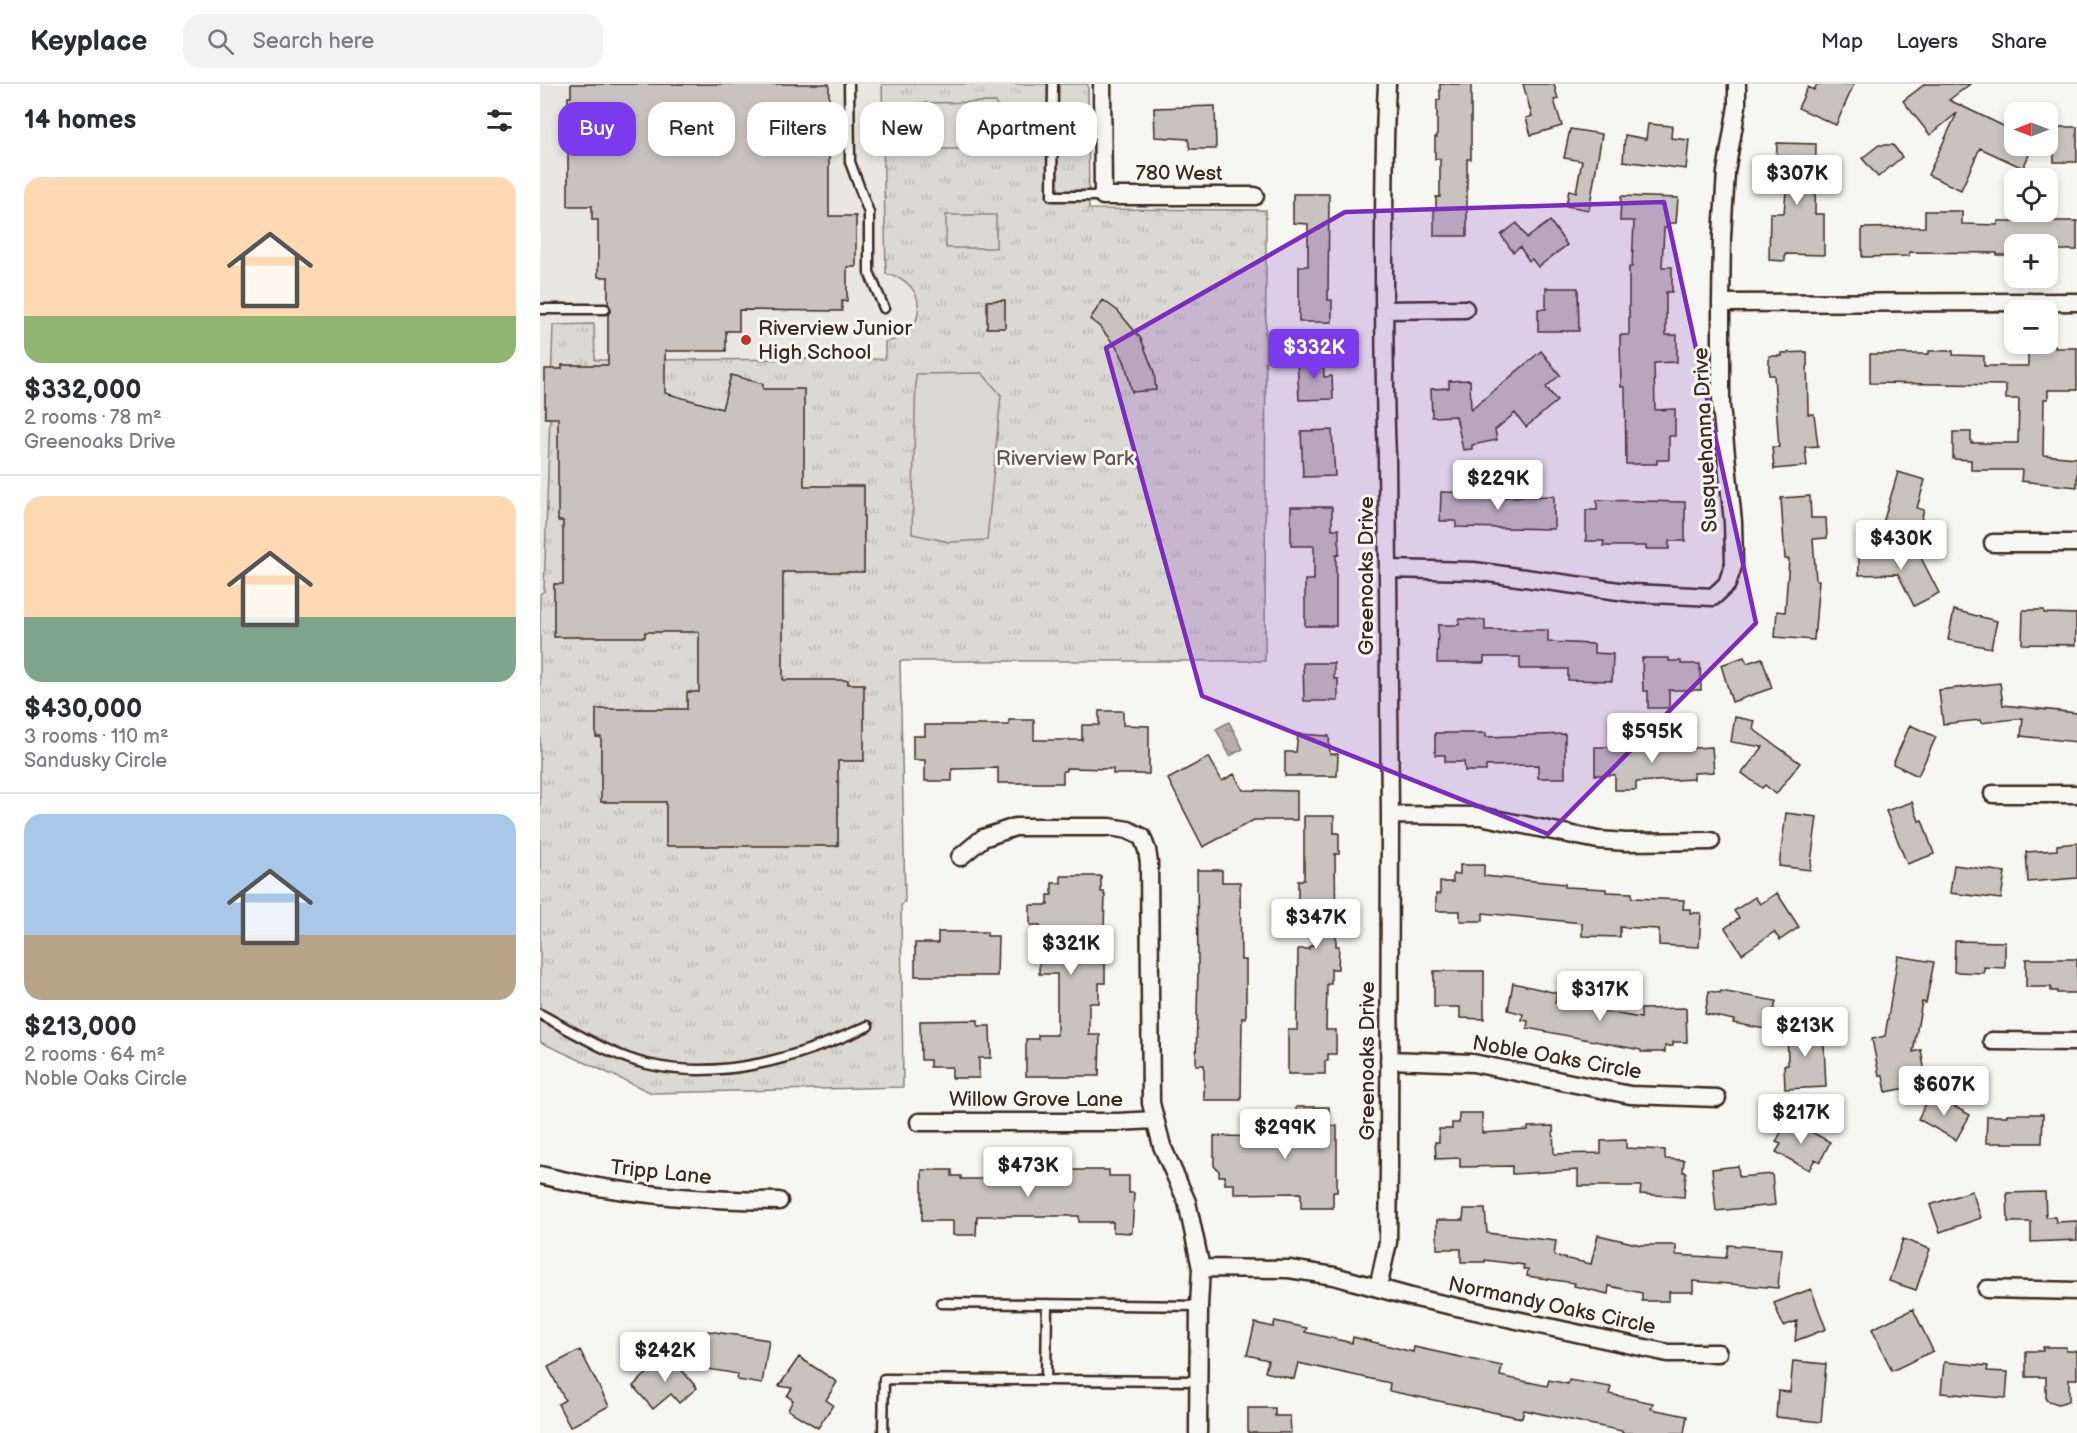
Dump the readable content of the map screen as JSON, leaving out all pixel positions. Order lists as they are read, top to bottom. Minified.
{"streets":{"street":["780 West","Susquehanna Drive","Greenoaks Drive","Noble Oaks Circle","Willow Grove Lane","Tripp Lane","Normandy Oaks Circle"]},"crossings":[["Susquehanna Drive","Greenoaks Drive"],["Greenoaks Drive","Noble Oaks Circle"],["Greenoaks Drive","Normandy Oaks Circle"]],"parks":["Riverview Park"],"places":["Riverview Junior High School"],"north":"left","page":{"header":"Keyplace","search":"Search here","nav":["Map","Layers","Share"],"heading":"14 homes","map_buttons":["+","−"],"chip":["Buy","Rent","Filters","New","Apartment"],"price":["$307K","$332K","$229K","$430K","$595K","$347K","$321K","$317K","$213K","$607K","$217K","$299K","$473K","$242K"],"list":[{"name":"$332,000","note":"2 rooms · 78 m² · Greenoaks Drive"},{"name":"$430,000","note":"3 rooms · 110 m² · Sandusky Circle"},{"name":"$213,000","note":"2 rooms · 64 m² · Noble Oaks Circle"}]}}
